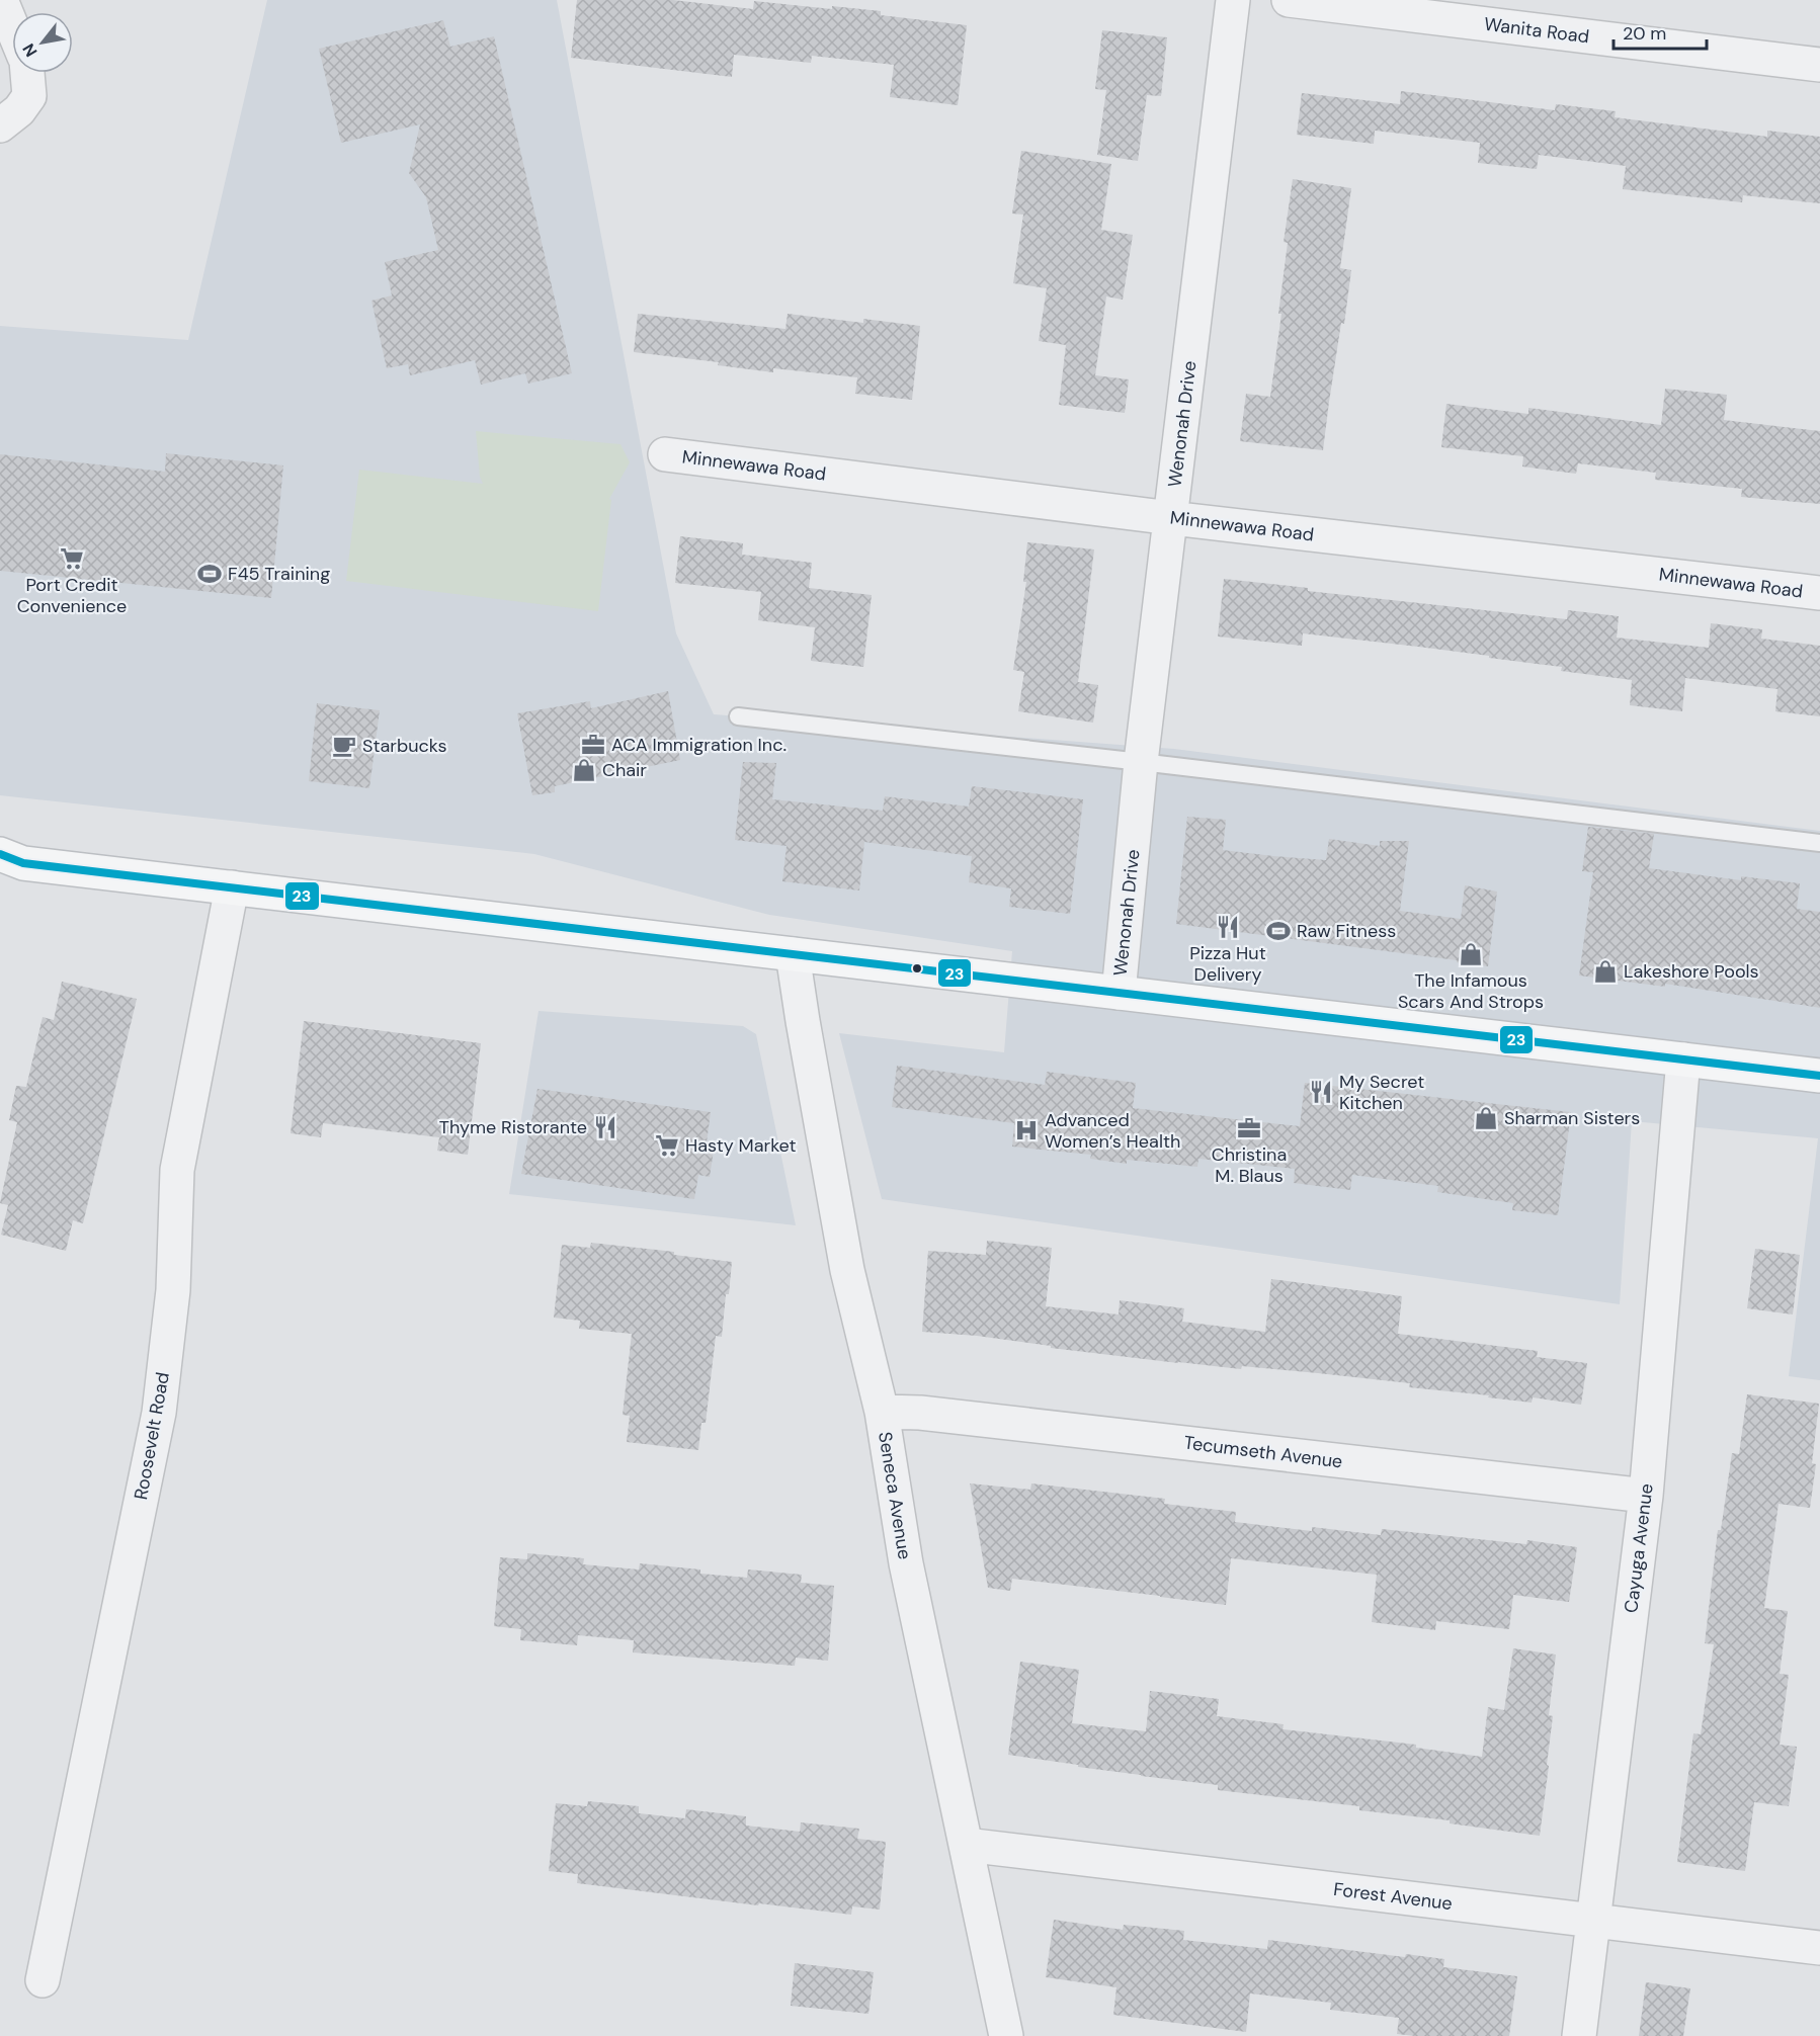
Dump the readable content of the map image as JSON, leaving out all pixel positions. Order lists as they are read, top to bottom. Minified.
{"streets":{"street":["Wanita Road","Wenonah Drive","Minnewawa Road","Roosevelt Road","Tecumseth Avenue","Seneca Avenue","Cayuga Avenue","Forest Avenue"]},"crossings":[["Wenonah Drive","Minnewawa Road"],["Tecumseth Avenue","Seneca Avenue"],["Tecumseth Avenue","Cayuga Avenue"],["Seneca Avenue","Forest Avenue"],["Cayuga Avenue","Forest Avenue"]],"places":{"supermarket":["Port Credit Convenience","Hasty Market"],"sports":["F45 Training","Raw Fitness"],"office":["ACA Immigration Inc.","Christina M. Blaus"],"cafe":["Starbucks"],"shop":["Chair","The Infamous Scars And Strops","Lakeshore Pools","Sharman Sisters"],"restaurant":["Pizza Hut Delivery","My Secret Kitchen","Thyme Ristorante"],"hospital":["Advanced Women’s Health"]},"lines":["transit line 23"],"scale_bar":"20 m","north":"bottom left"}
